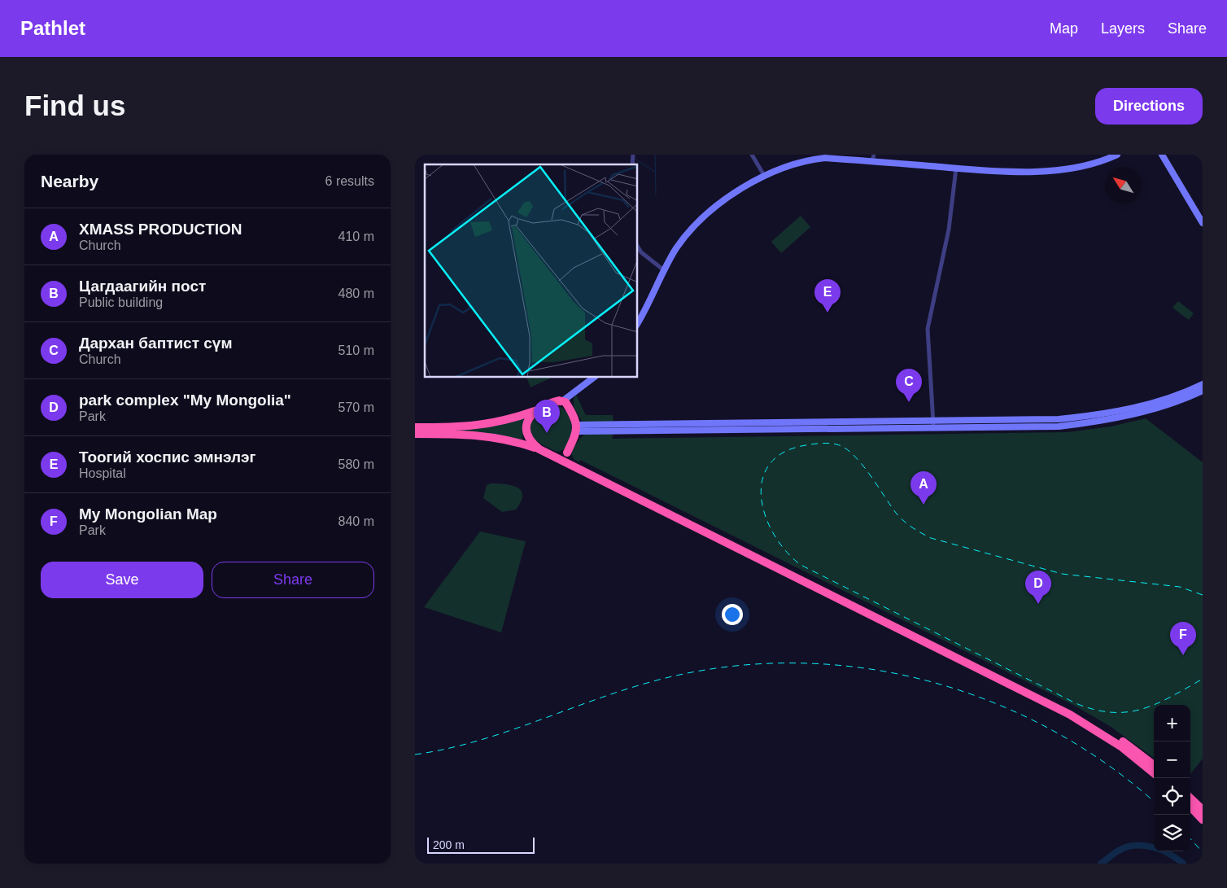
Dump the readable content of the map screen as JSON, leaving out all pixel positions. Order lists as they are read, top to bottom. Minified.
{"scale_bar":"200 m","north":"top left","page":{"header":"Pathlet","nav":["Map","Layers","Share"],"buttons":["Directions",["Save","Share"]],"title":"Find us","heading":["Nearby","6 results"],"list":[{"mark":"A","name":"XMASS PRODUCTION","note":"Church","value":"410 m"},{"mark":"B","name":"Цагдаагийн пост","note":"Public building","value":"480 m"},{"mark":"C","name":"Дархан баптист сүм","note":"Church","value":"510 m"},{"mark":"D","name":"park complex \"My Mongolia\"","note":"Park","value":"570 m"},{"mark":"E","name":"Тоогий хоспис эмнэлэг","note":"Hospital","value":"580 m"},{"mark":"F","name":"My Mongolian Map","note":"Park","value":"840 m"}],"pins":["E","C","B","A","D","F"],"map_buttons":["+","−"],"scale":"200 m"}}
